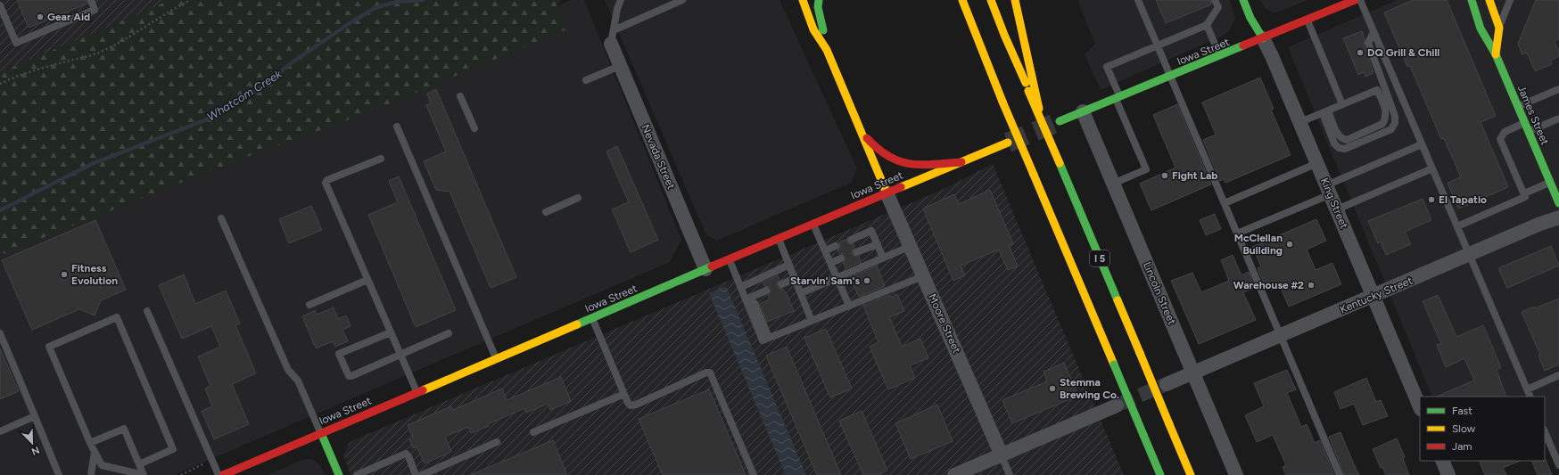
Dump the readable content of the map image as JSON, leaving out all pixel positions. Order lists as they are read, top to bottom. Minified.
{"streets":{"main road":["Iowa Street","James Street","King Street","I 5"],"street":["Nevada Street","Lincoln Street","Kentucky Street","Moore Street"]},"crossings":[["Iowa Street","Nevada Street"],["Iowa Street","King Street"],["Iowa Street","Lincoln Street"],["Iowa Street","Moore Street"],["King Street","Kentucky Street"],["Lincoln Street","Kentucky Street"]],"water":["Whatcom Creek"],"places":["Gear Aid","DQ Grill & Chill","Fight Lab","El Tapatio","McClellan Building","Fitness Evolution","Starvin' Sam's","Warehouse #2","Stemma Brewing Co."],"legend":["Fast","Slow","Jam"],"north":"bottom right"}
